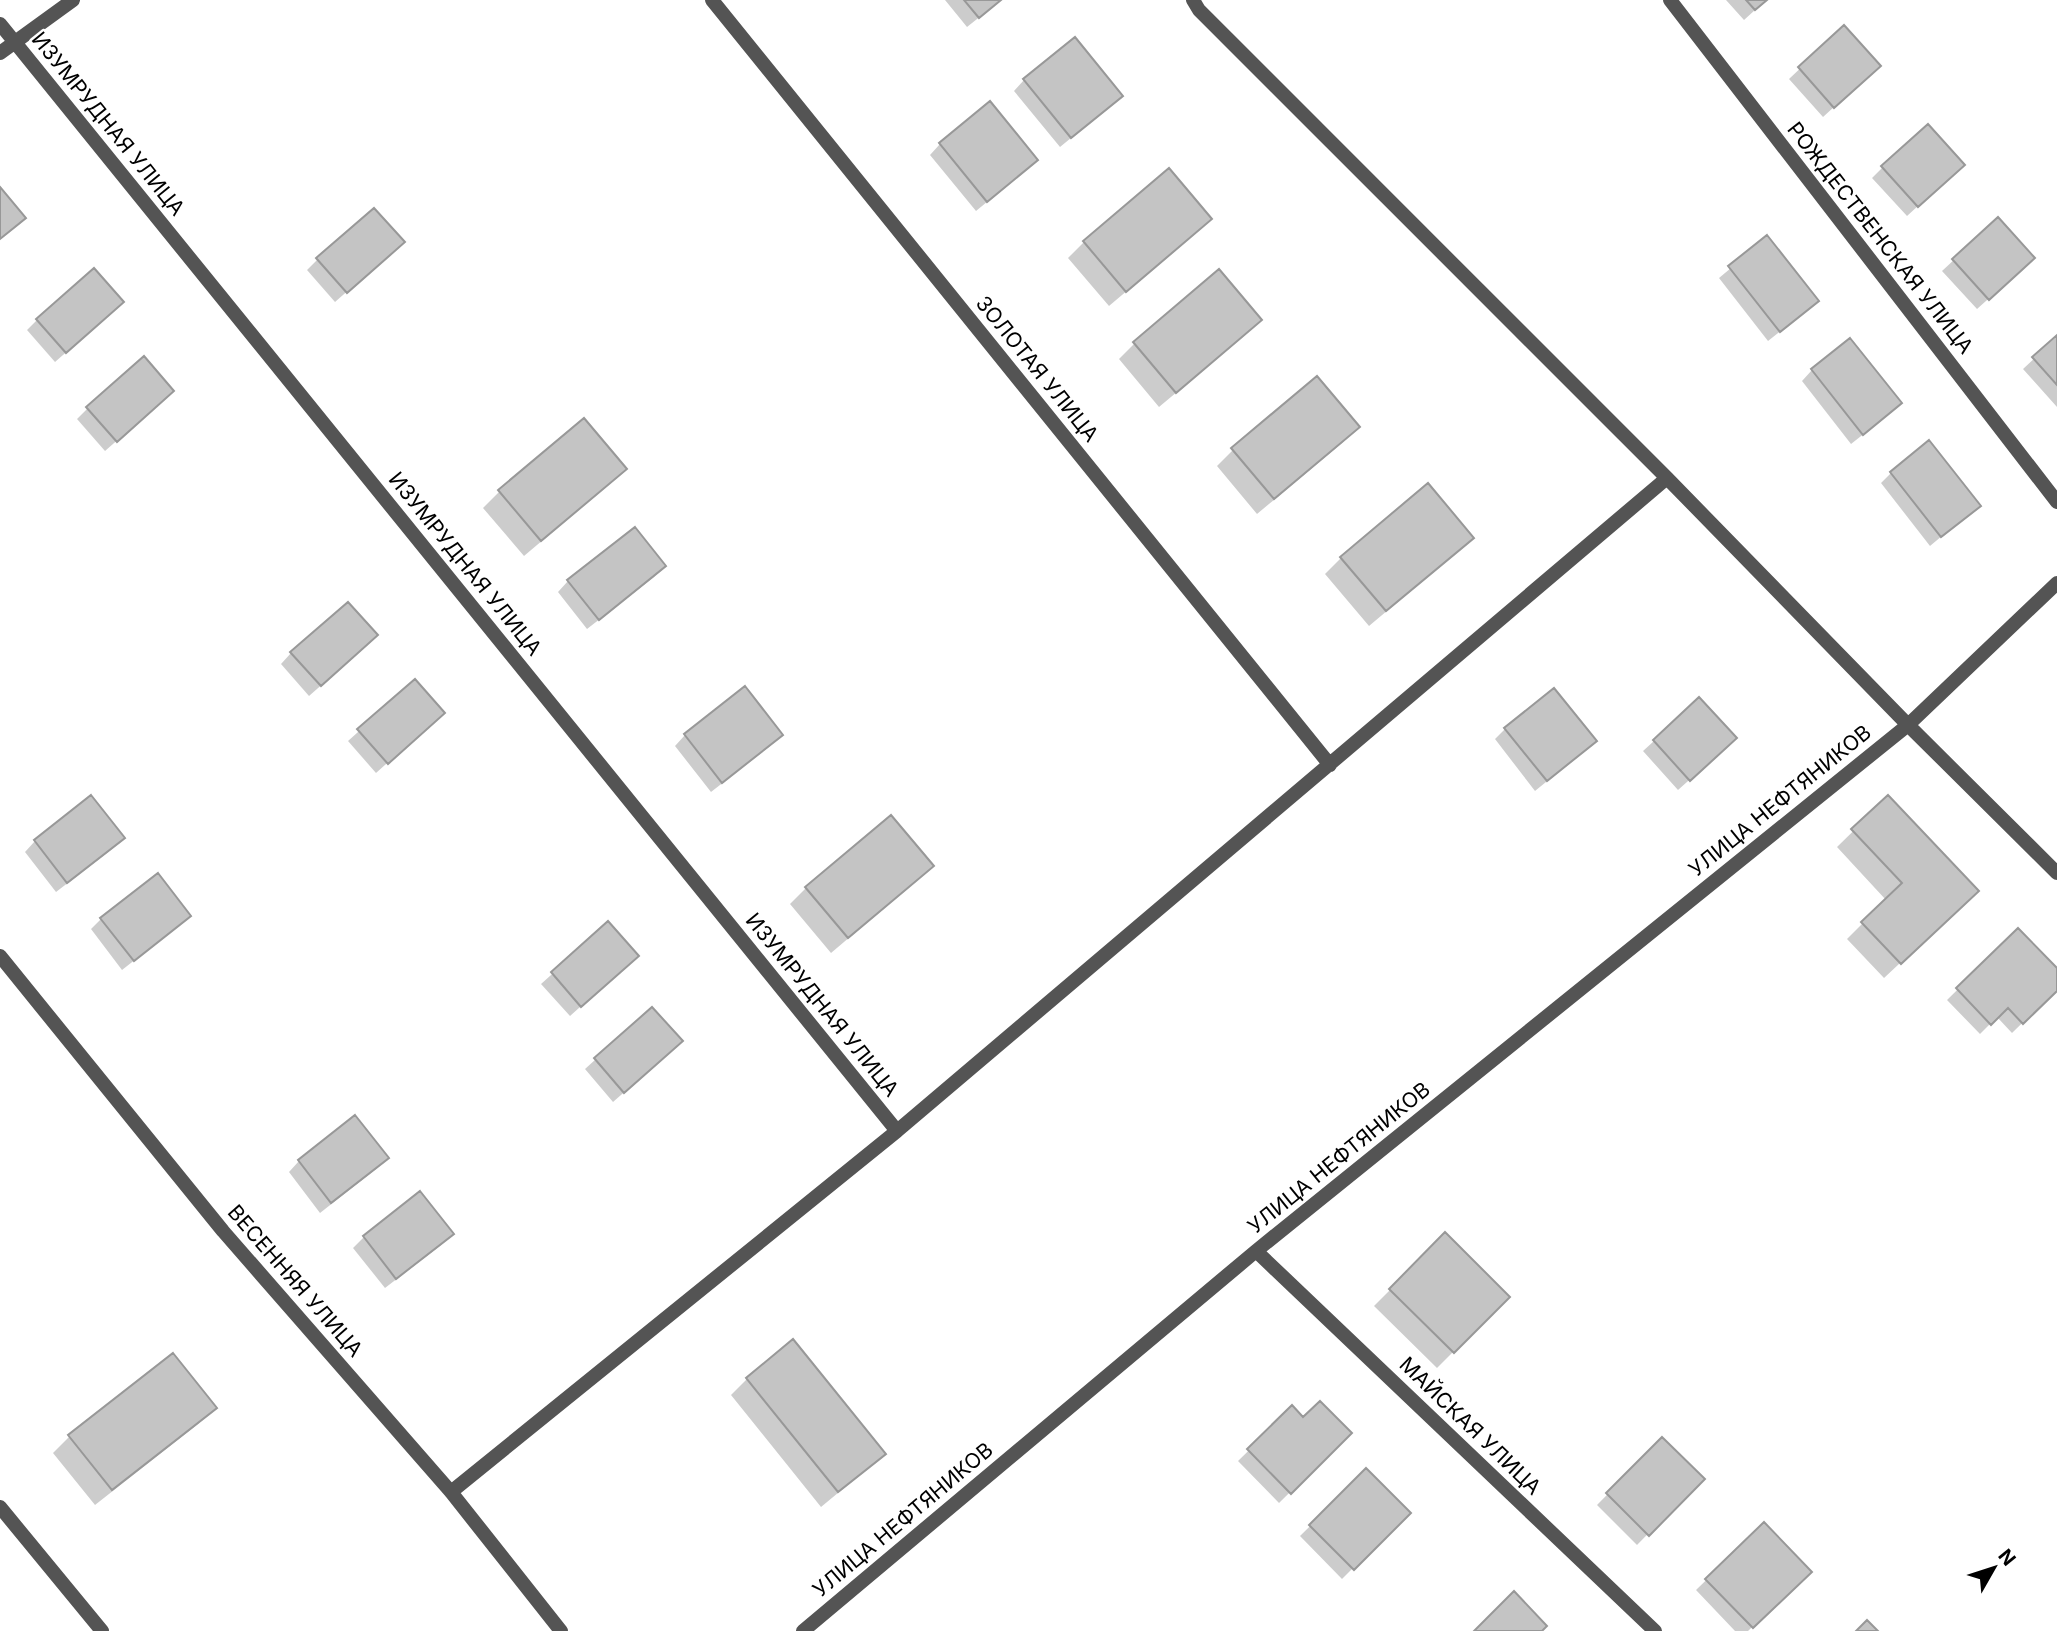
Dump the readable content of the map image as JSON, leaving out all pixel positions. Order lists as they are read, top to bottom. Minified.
{"streets":{"street":["ИЗУМРУДНАЯ УЛИЦА","РОЖДЕСТВЕНСКАЯ УЛИЦА","ЗОЛОТАЯ УЛИЦА","УЛИЦА НЕФТЯНИКОВ","ВЕСЕННЯЯ УЛИЦА","МАЙСКАЯ УЛИЦА"]},"crossings":[["УЛИЦА НЕФТЯНИКОВ","МАЙСКАЯ УЛИЦА"]],"north":"top right"}
